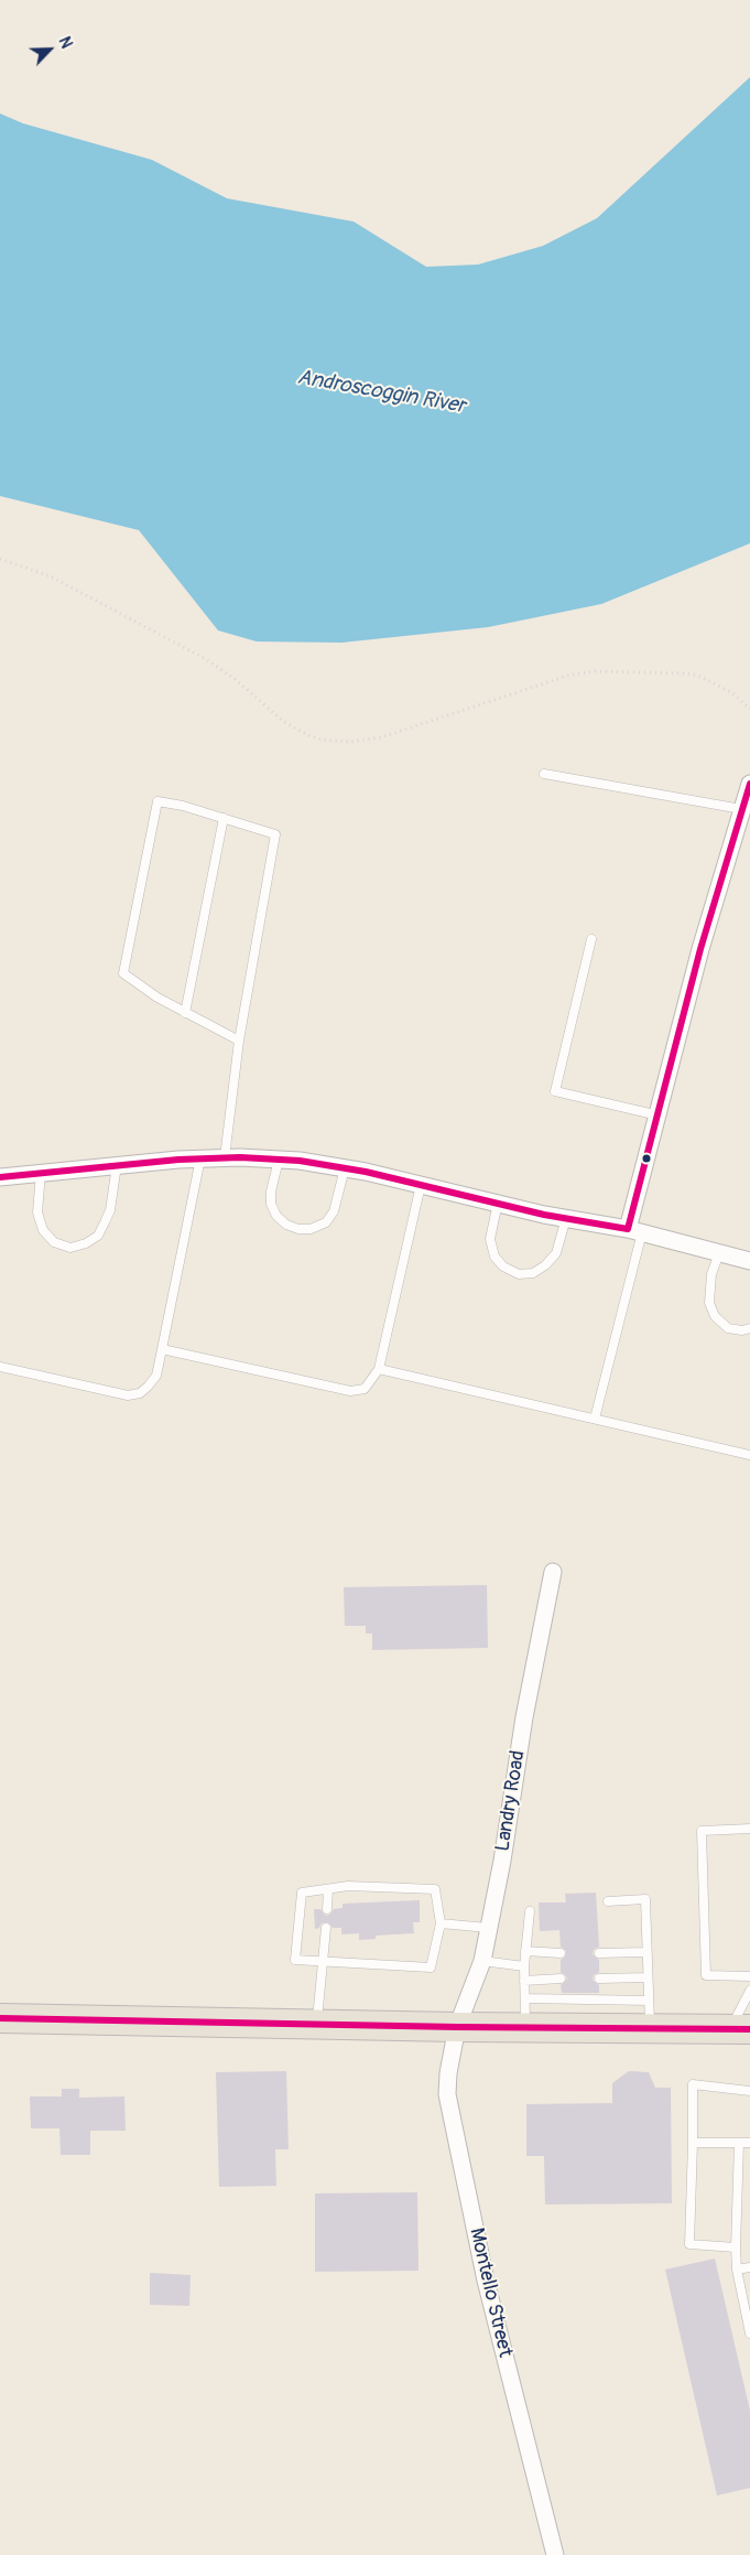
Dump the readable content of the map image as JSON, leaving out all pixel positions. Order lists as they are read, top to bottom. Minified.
{"streets":{"street":["Landry Road","Montello Street"]},"crossings":[["Landry Road","Montello Street"]],"water":["Androscoggin River"],"north":"top right"}
